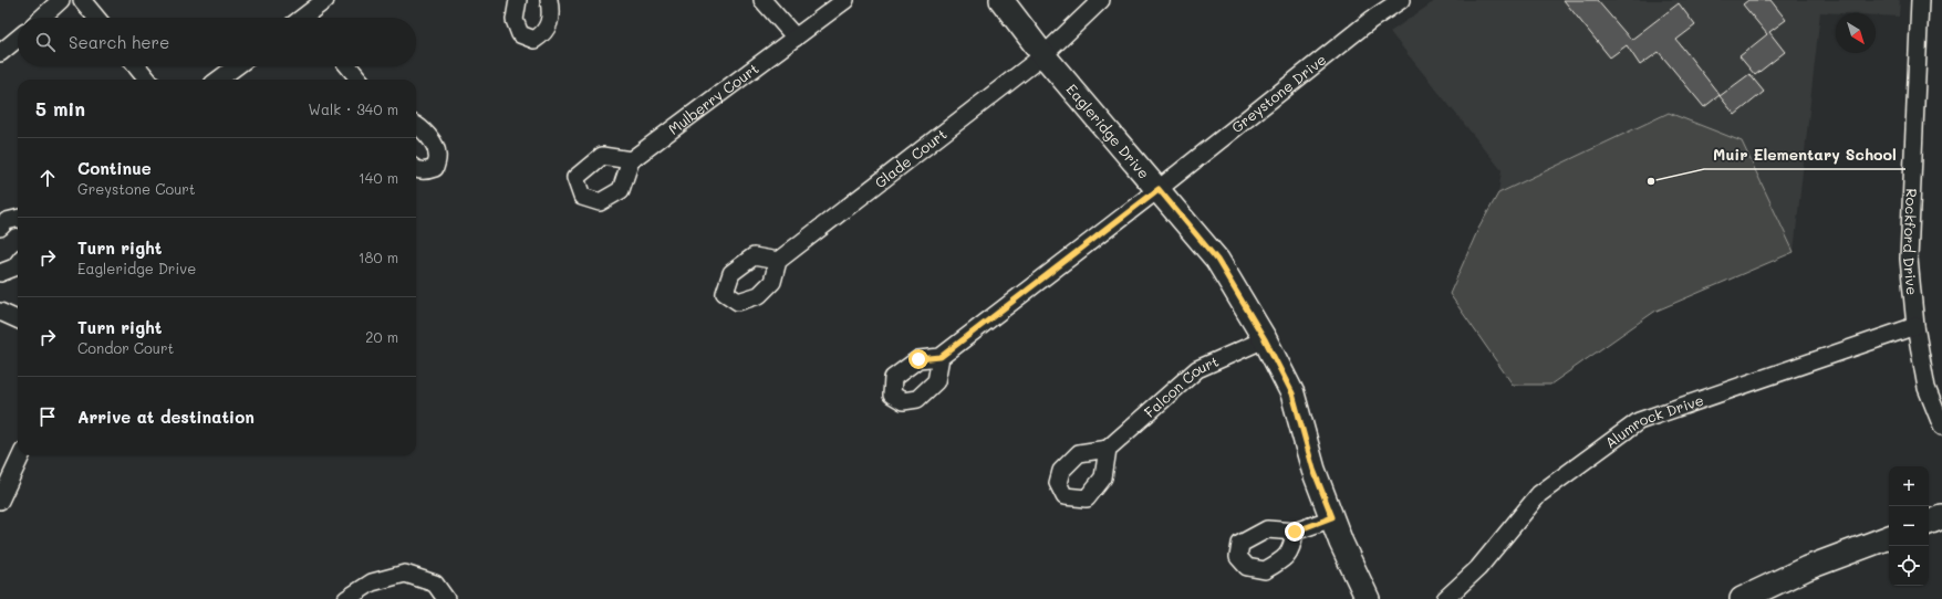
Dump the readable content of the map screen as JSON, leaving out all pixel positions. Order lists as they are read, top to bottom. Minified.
{"streets":{"street":["Greystone Drive","Mulberry Court","Eagleridge Drive","Glade Court","Rockford Drive","Falcon Court","Alumrock Drive"]},"crossings":[["Greystone Drive","Eagleridge Drive"],["Eagleridge Drive","Glade Court"],["Eagleridge Drive","Falcon Court"],["Rockford Drive","Alumrock Drive"]],"places":["Muir Elementary School"],"north":"bottom right","page":{"search":"Search here","heading":["5 min","Walk · 340 m"],"list":[["Continue","Greystone Court","140 m"],["Turn right","Eagleridge Drive","180 m"],["Turn right","Condor Court","20 m"],"Arrive at destination"],"map_buttons":["+","−"]}}
